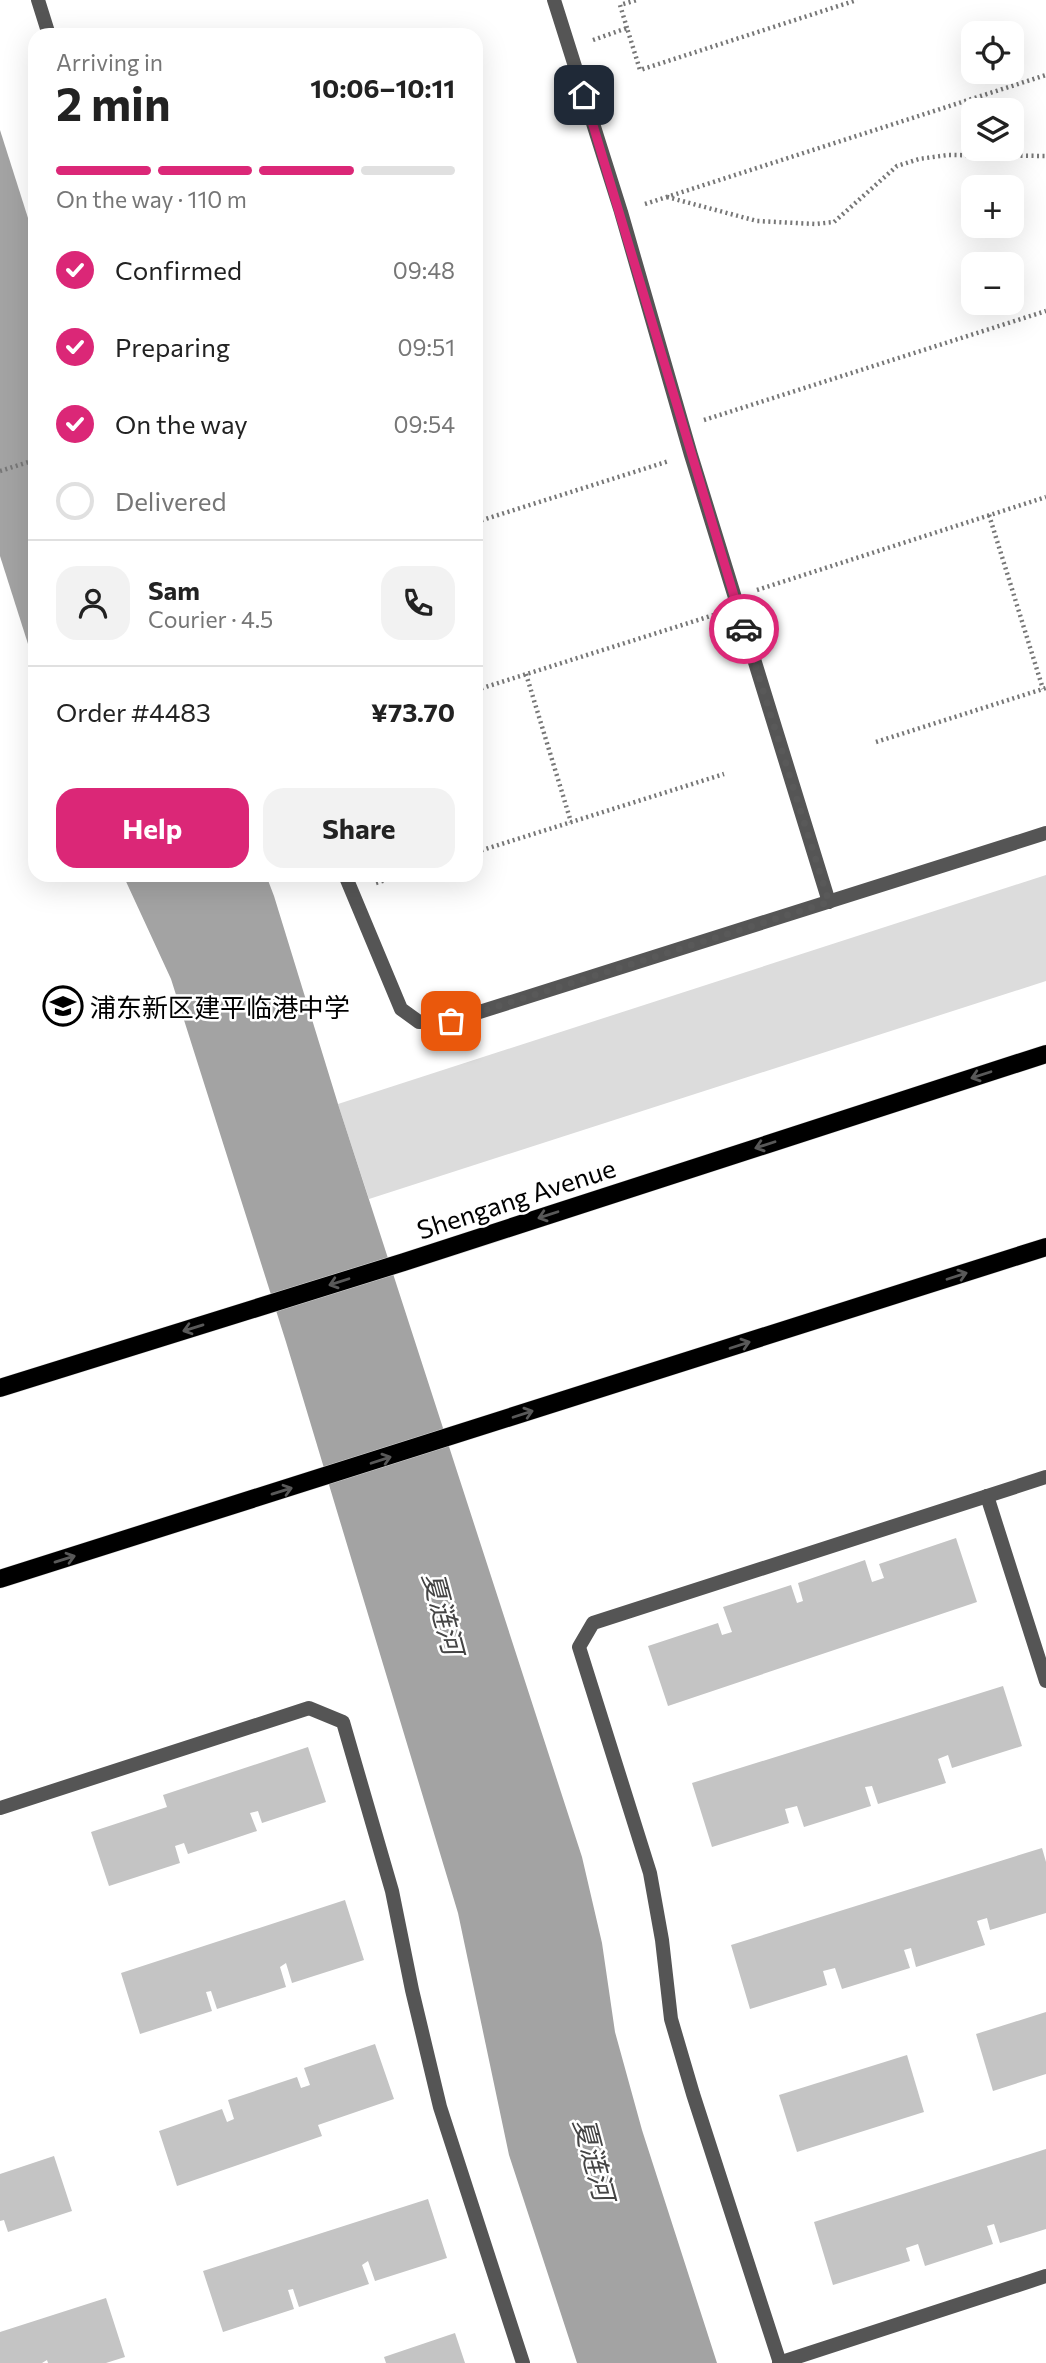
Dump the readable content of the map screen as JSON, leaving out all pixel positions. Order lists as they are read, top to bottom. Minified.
{"streets":{"main road":["Shengang Avenue"]},"one_way":["Shengang Avenue"],"water":["夏涟河"],"places":{"school or university":["浦东新区建平临港中学"]},"page":{"map_buttons":["+","−"],"heading":["2 min","Arriving in","10:06–10:11"],"panel":["Sam","Courier · 4.5","Order #4483","¥73.70"],"bar":"On the way · 110 m","list":[["Confirmed","09:48"],["Preparing","09:51"],["On the way","09:54"],"Delivered"],"buttons":["Help","Share"]}}
